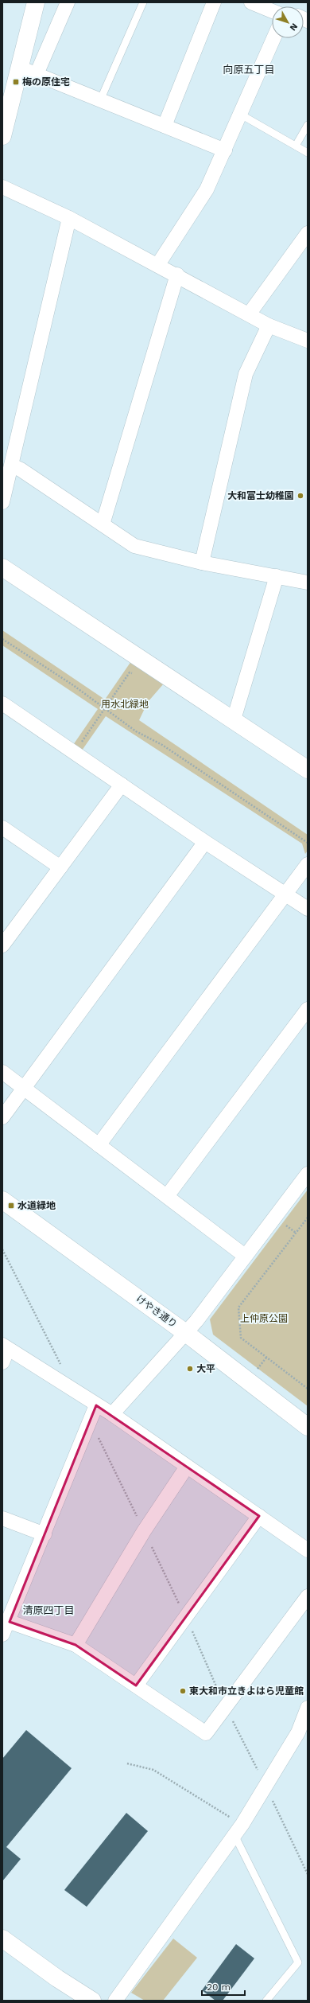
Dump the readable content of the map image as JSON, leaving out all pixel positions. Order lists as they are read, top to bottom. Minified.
{"streets":{"street":["けやき通り"]},"districts":["向原五丁目","清原四丁目"],"parks":["用水北緑地","上仲原公園"],"places":{"transit":["梅の原住宅","水道緑地"],"other":["大和富士幼稚園","大平","東大和市立きよはら児童館"]},"scale_bar":"20 m","north":"bottom right"}
